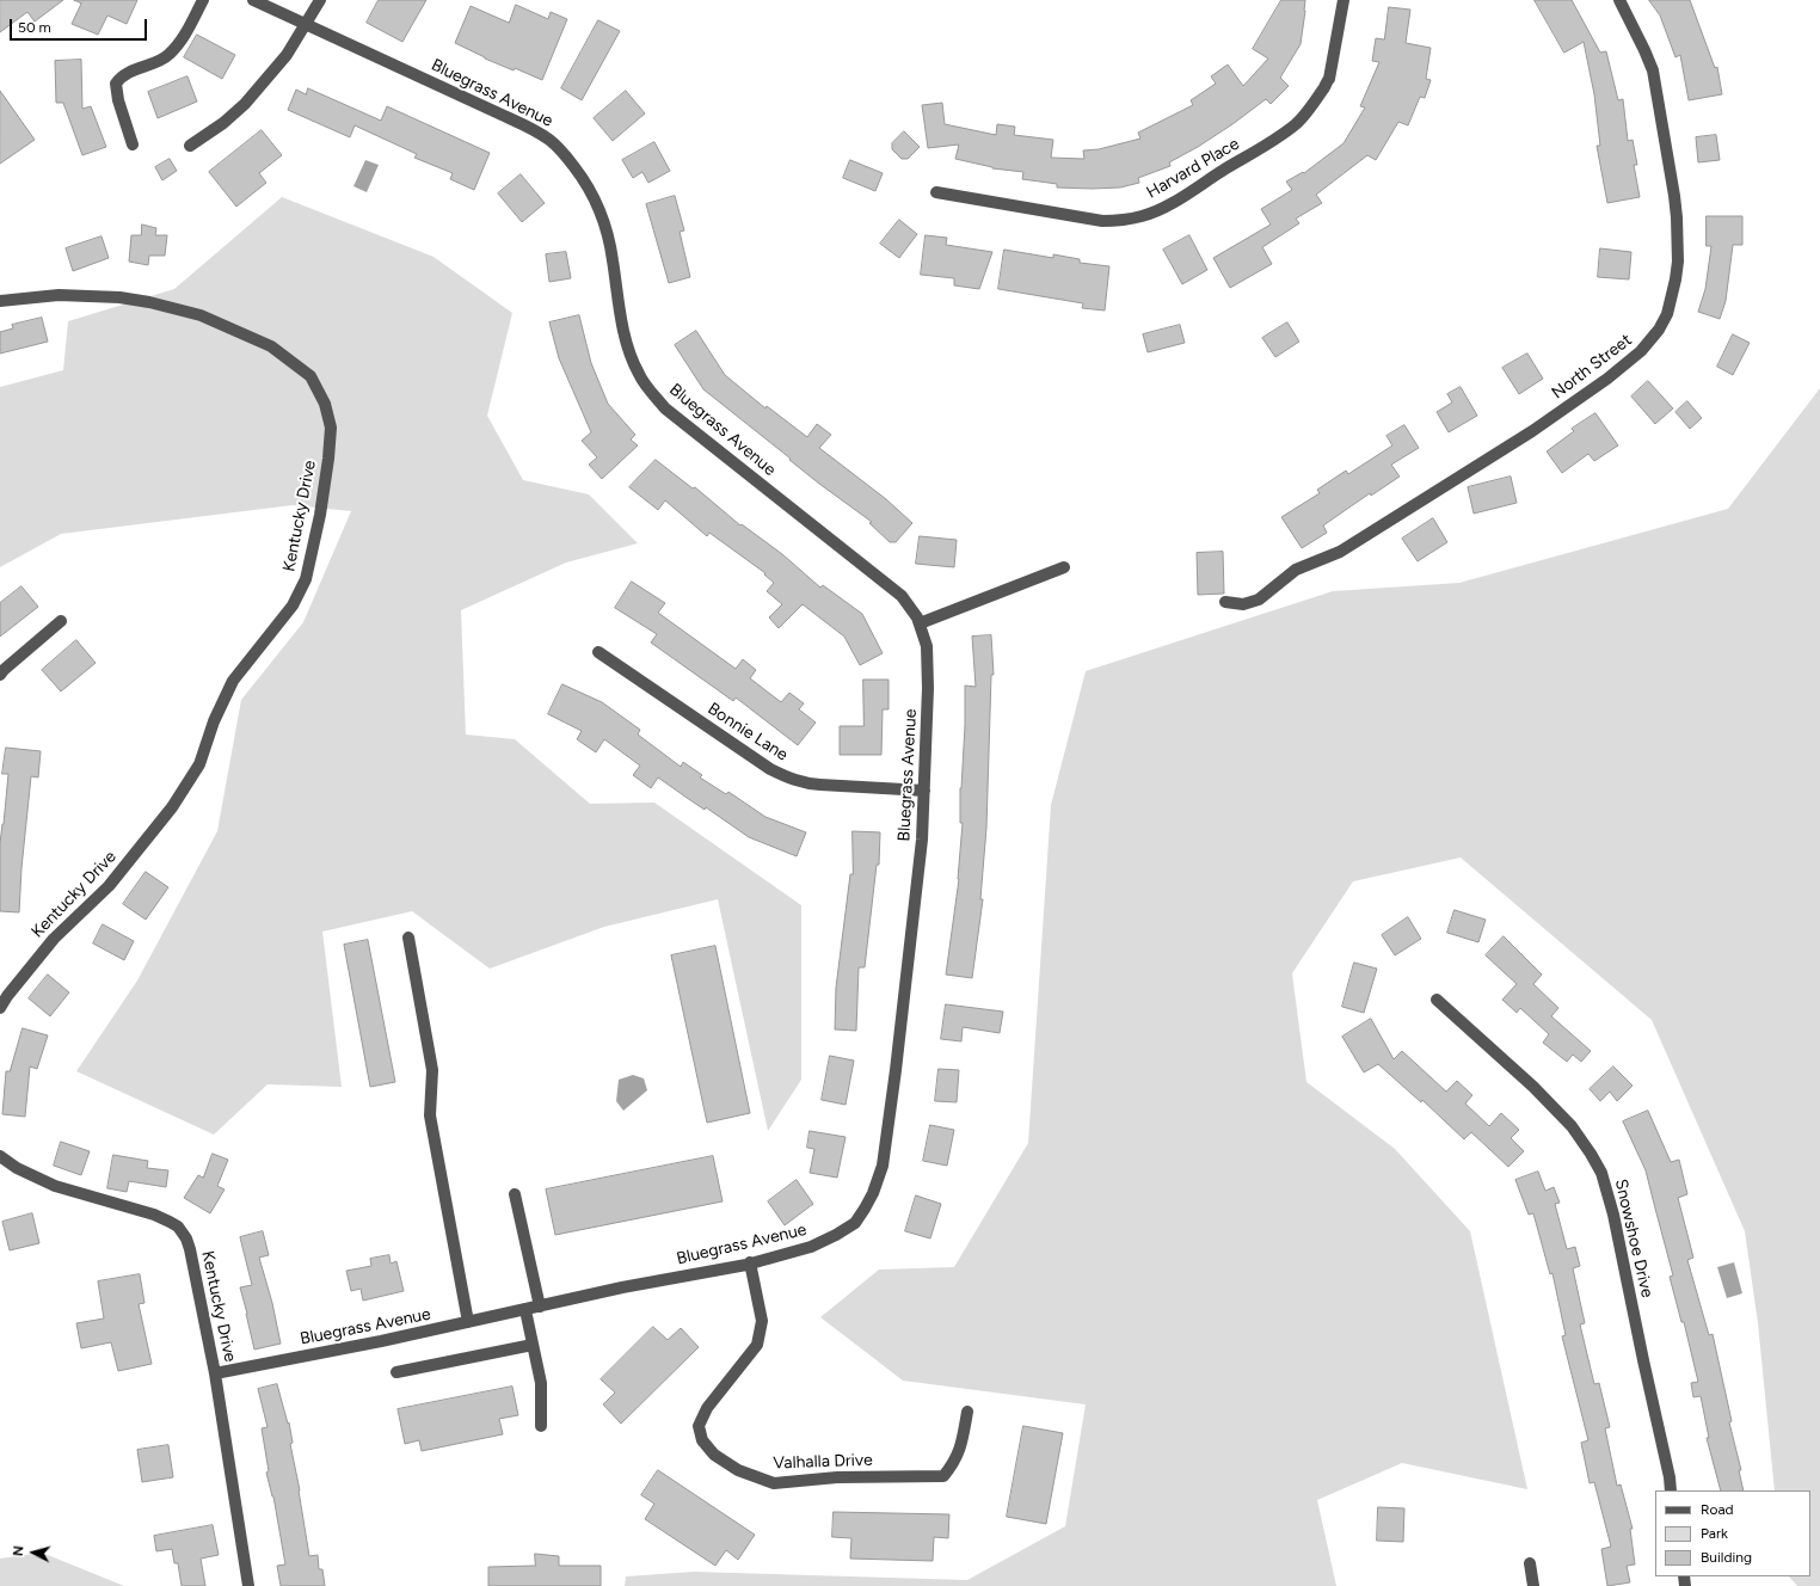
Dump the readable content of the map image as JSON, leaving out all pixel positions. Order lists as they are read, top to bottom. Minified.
{"streets":{"street":["Bluegrass Avenue","Harvard Place","North Street","Kentucky Drive","Bonnie Lane","Snowshoe Drive","Valhalla Drive"]},"crossings":[["Bluegrass Avenue","Kentucky Drive"],["Bluegrass Avenue","Bonnie Lane"],["Bluegrass Avenue","Valhalla Drive"]],"legend":["Road","Park","Building"],"scale_bar":"50 m","north":"left"}
